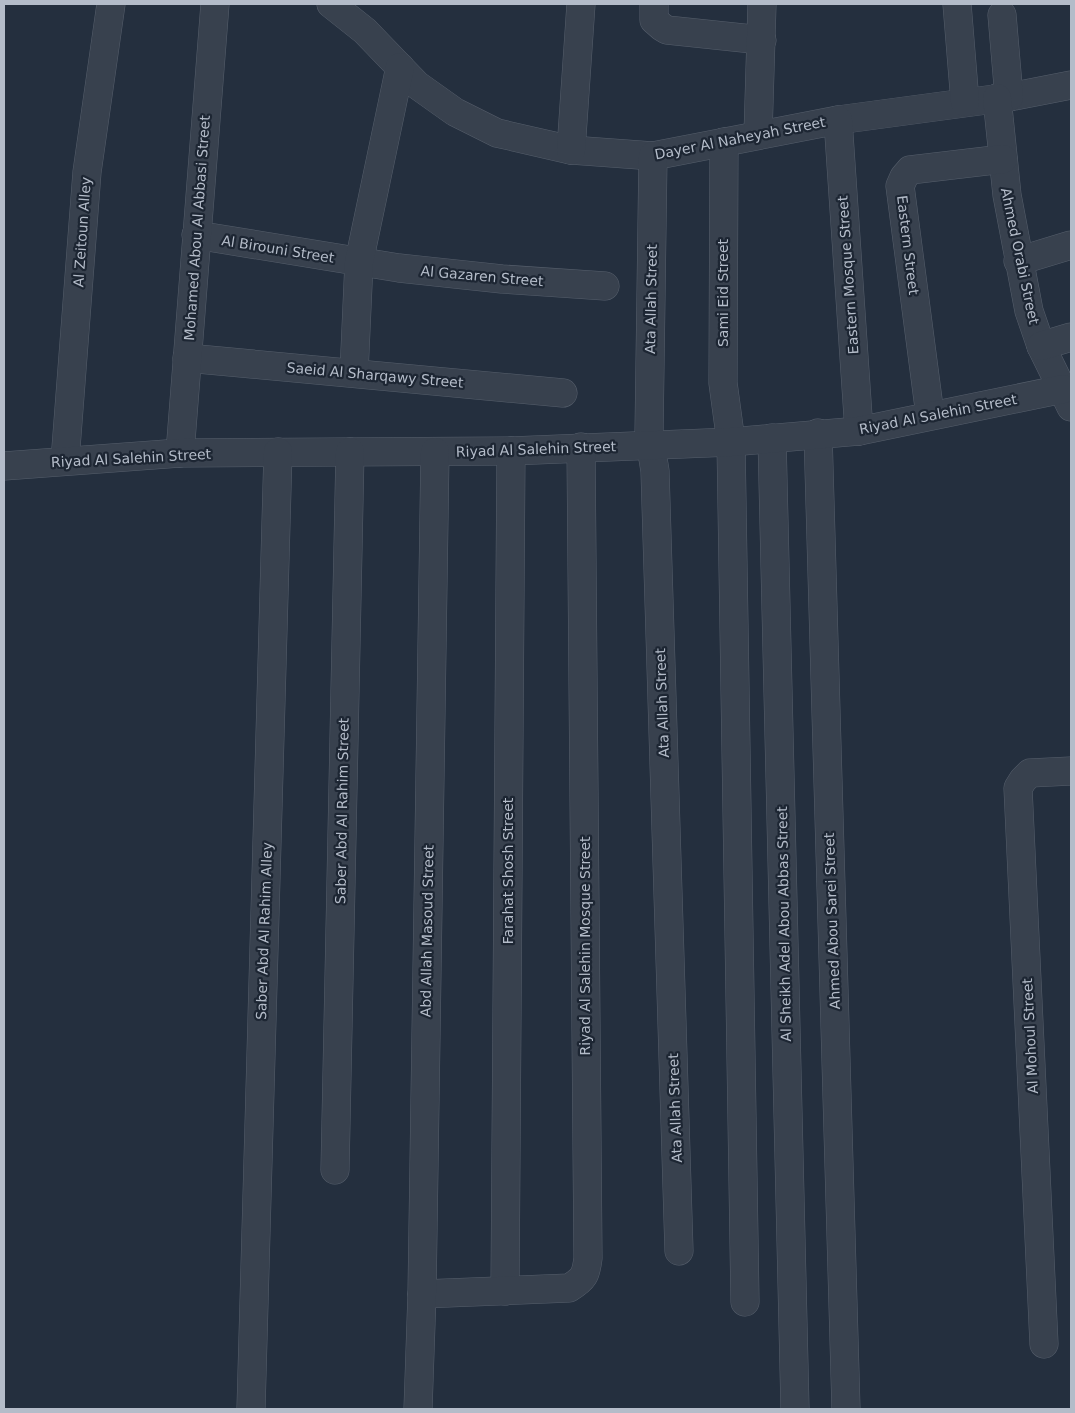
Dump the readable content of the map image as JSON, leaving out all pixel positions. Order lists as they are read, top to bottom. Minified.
{"streets":{"street":["Dayer Al Naheyah Street","Mohamed Abou Al Abbasi Street","Al Zeitoun Alley","Eastern Street","Al Birouni Street","Ahmed Orabi Street","Eastern Mosque Street","Al Gazaren Street","Sami Eid Street","Ata Allah Street","Saeid Al Sharqawy Street","Riyad Al Salehin Street","Saber Abd Al Rahim Street","Farahat Shosh Street","Ahmed Abou Sarei Street","Al Sheikh Adel Abou Abbas Street","Saber Abd Al Rahim Alley","Abd Allah Masoud Street","Riyad Al Salehin Mosque Street","Al Mohoul Street"]},"crossings":[["Dayer Al Naheyah Street","Ahmed Orabi Street"],["Dayer Al Naheyah Street","Eastern Mosque Street"],["Dayer Al Naheyah Street","Sami Eid Street"],["Dayer Al Naheyah Street","Ata Allah Street"],["Mohamed Abou Al Abbasi Street","Al Birouni Street"],["Mohamed Abou Al Abbasi Street","Saeid Al Sharqawy Street"],["Mohamed Abou Al Abbasi Street","Riyad Al Salehin Street"],["Al Zeitoun Alley","Riyad Al Salehin Street"],["Eastern Street","Ahmed Orabi Street"],["Eastern Street","Riyad Al Salehin Street"],["Al Birouni Street","Al Gazaren Street"],["Ahmed Orabi Street","Riyad Al Salehin Street"],["Eastern Mosque Street","Riyad Al Salehin Street"],["Sami Eid Street","Riyad Al Salehin Street"],["Ata Allah Street","Riyad Al Salehin Street"],["Riyad Al Salehin Street","Saber Abd Al Rahim Street"],["Riyad Al Salehin Street","Farahat Shosh Street"],["Riyad Al Salehin Street","Ahmed Abou Sarei Street"],["Riyad Al Salehin Street","Al Sheikh Adel Abou Abbas Street"],["Riyad Al Salehin Street","Saber Abd Al Rahim Alley"],["Riyad Al Salehin Street","Abd Allah Masoud Street"],["Riyad Al Salehin Street","Riyad Al Salehin Mosque Street"],["Farahat Shosh Street","Riyad Al Salehin Mosque Street"],["Abd Allah Masoud Street","Riyad Al Salehin Mosque Street"]]}
